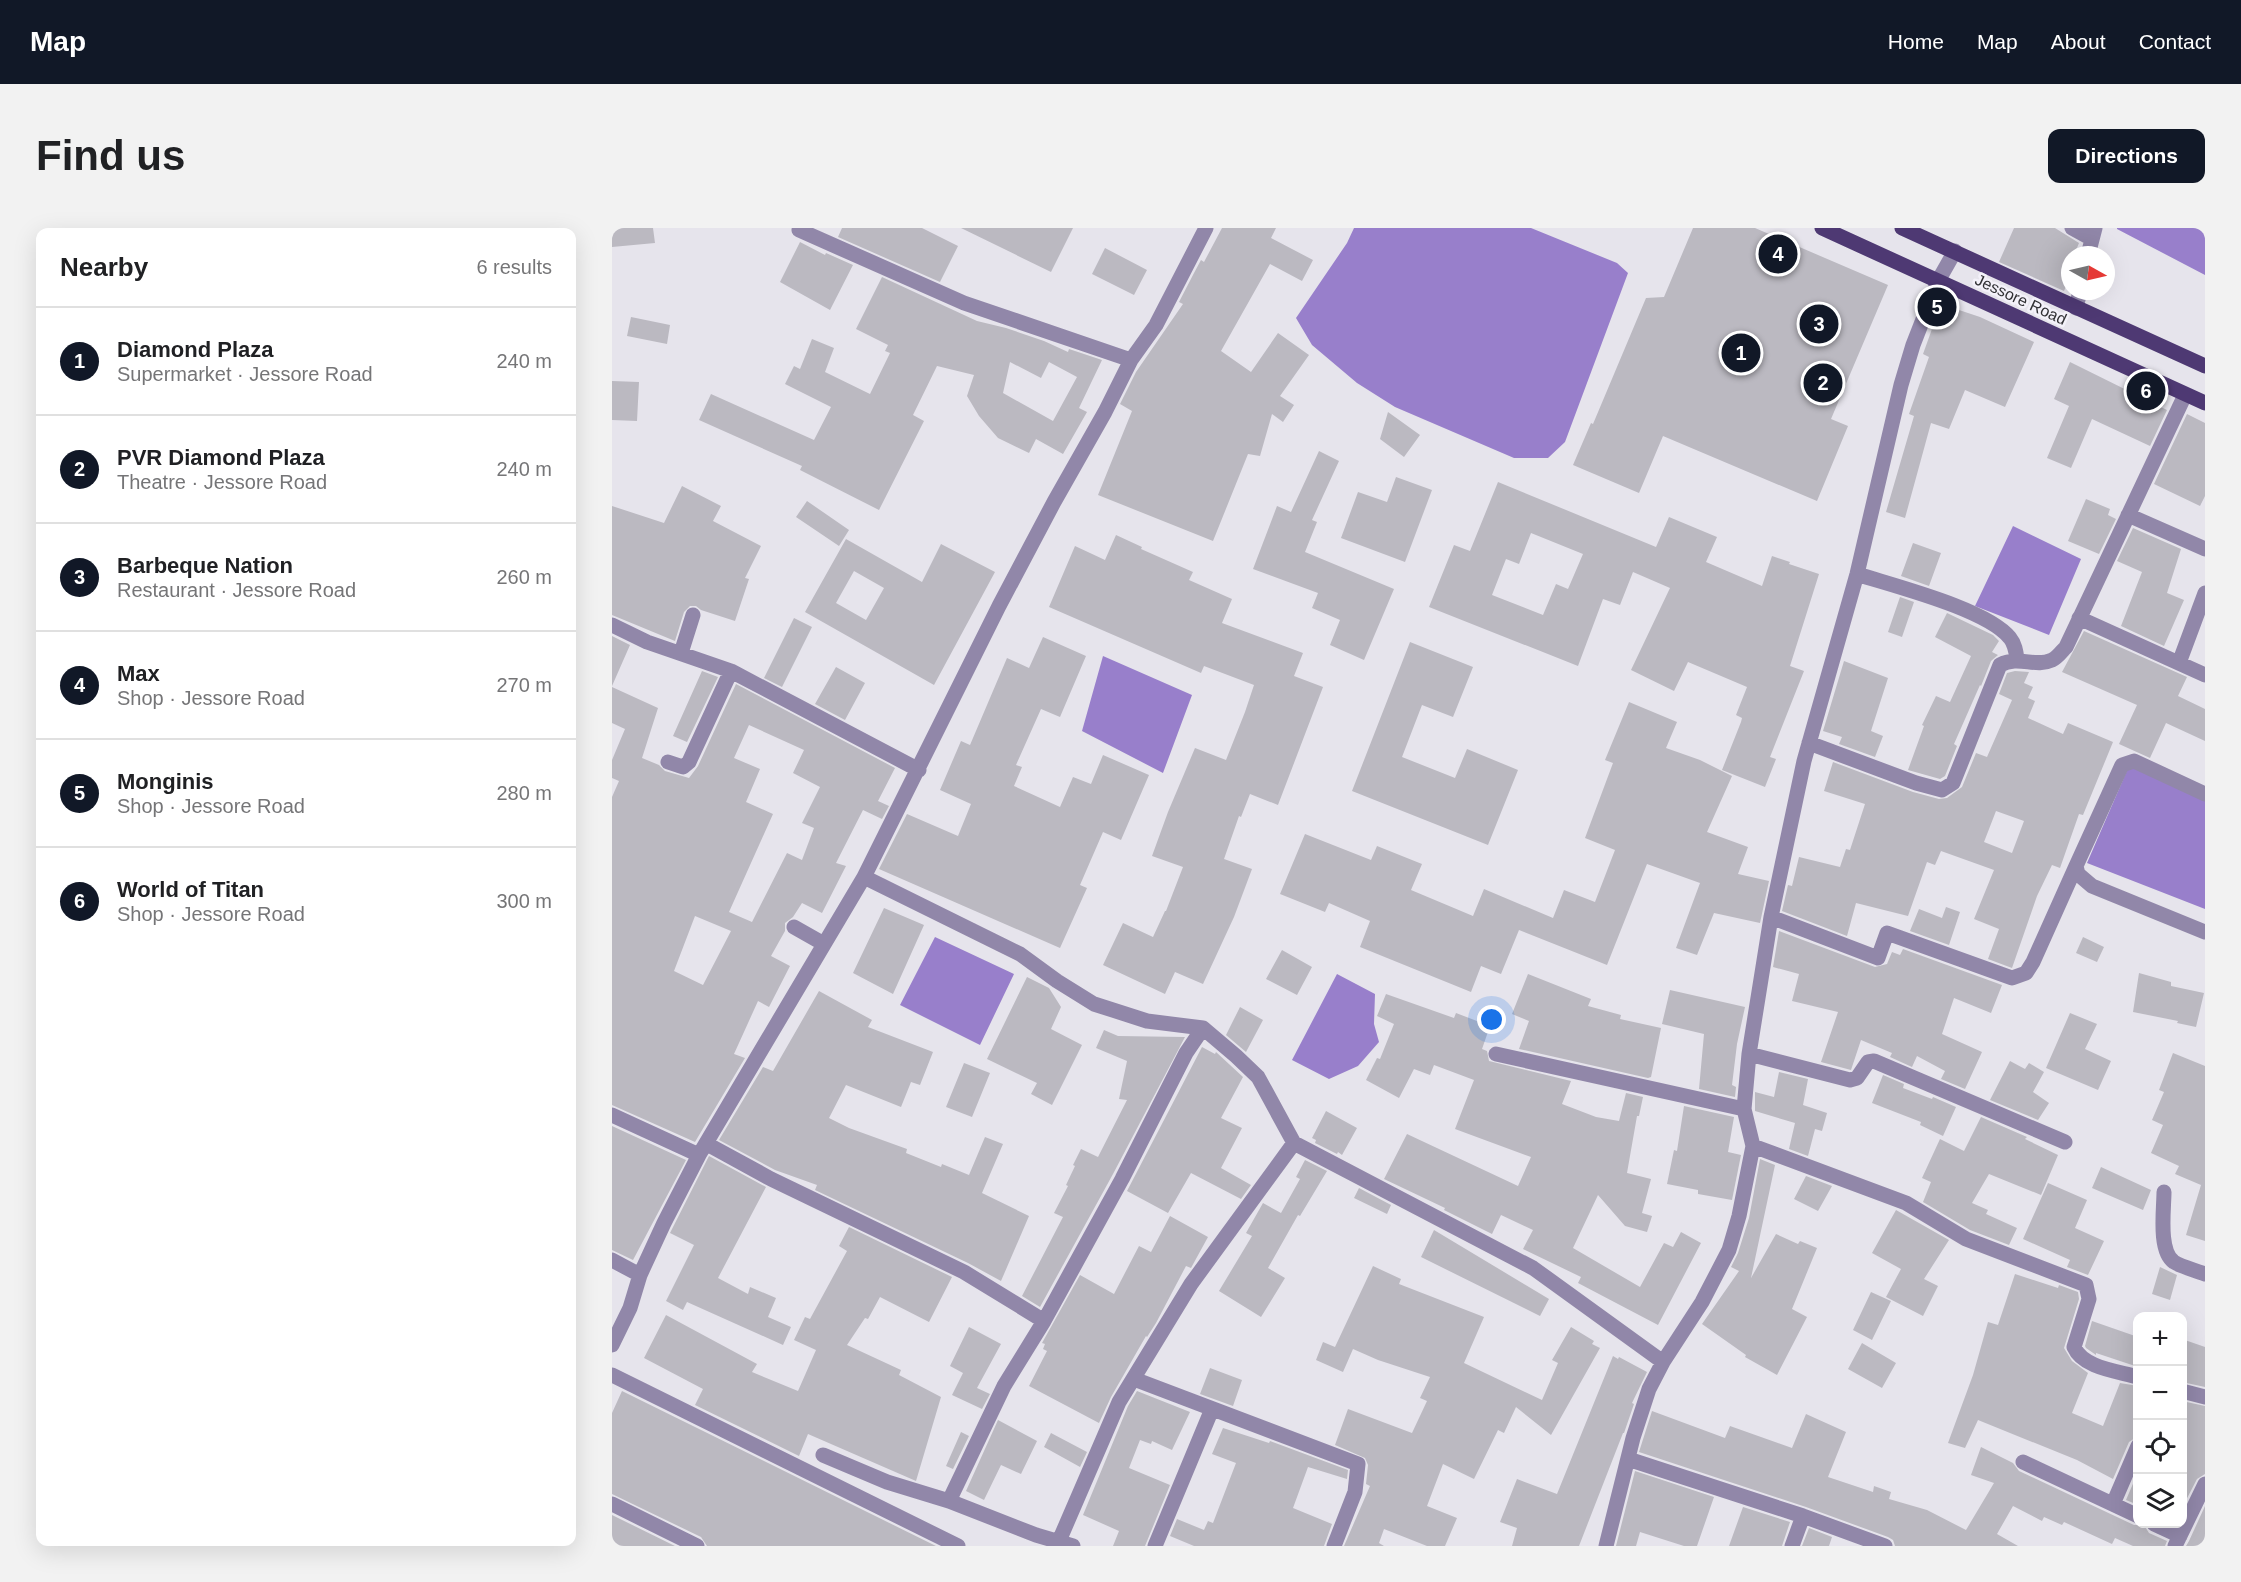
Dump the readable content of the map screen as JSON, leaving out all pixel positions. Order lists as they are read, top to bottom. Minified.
{"streets":{"main road":["Jessore Road"]},"north":"right","page":{"header":"Map","nav":["Home","Map","About","Contact"],"buttons":"Directions","title":"Find us","heading":["Nearby","6 results"],"pins":["4","5","3","1","2","6"],"list":[{"mark":"1","name":"Diamond Plaza","note":"Supermarket · Jessore Road","value":"240 m"},{"mark":"2","name":"PVR Diamond Plaza","note":"Theatre · Jessore Road","value":"240 m"},{"mark":"3","name":"Barbeque Nation","note":"Restaurant · Jessore Road","value":"260 m"},{"mark":"4","name":"Max","note":"Shop · Jessore Road","value":"270 m"},{"mark":"5","name":"Monginis","note":"Shop · Jessore Road","value":"280 m"},{"mark":"6","name":"World of Titan","note":"Shop · Jessore Road","value":"300 m"}],"map_buttons":["+","−"]}}
